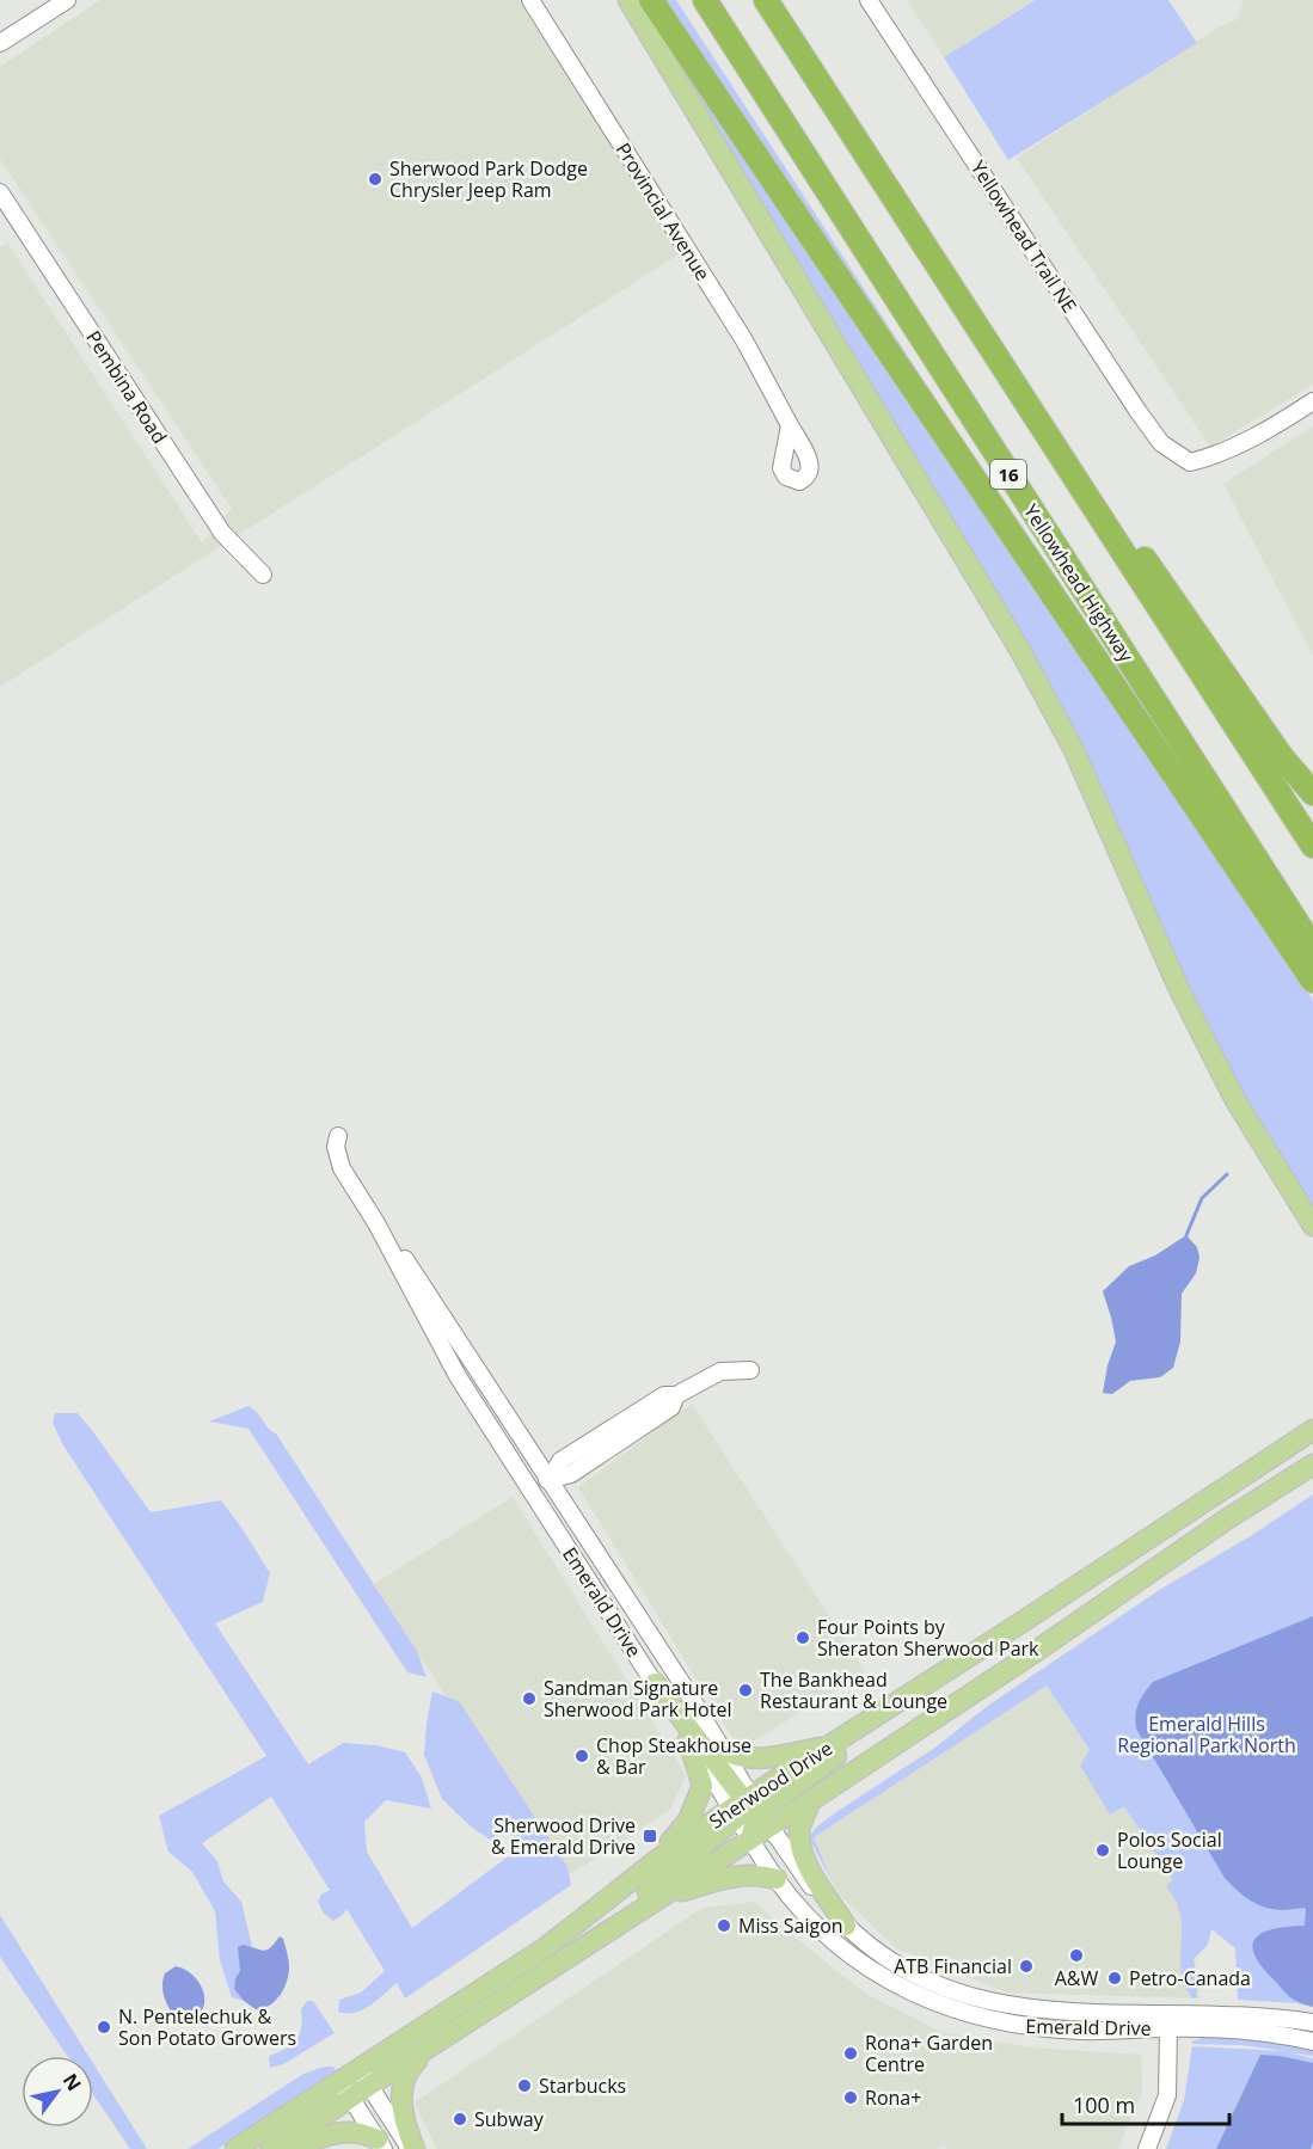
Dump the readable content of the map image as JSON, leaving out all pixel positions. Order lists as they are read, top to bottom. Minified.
{"streets":{"highway":["16","Yellowhead Highway"],"main road":["Sherwood Drive"],"street":["Provincial Avenue","Yellowhead Trail NE","Pembina Road","Emerald Drive"]},"crossings":[["Emerald Drive","Sherwood Drive"]],"parks":["Emerald Hills Regional Park North"],"places":{"other":["Sherwood Park Dodge Chrysler Jeep Ram","Four Points by Sheraton Sherwood Park","The Bankhead Restaurant & Lounge","Sandman Signature Sherwood Park Hotel","Chop Steakhouse & Bar","Polos Social Lounge","Miss Saigon","A&W","ATB Financial","Petro-Canada","N. Pentelechuk & Son Potato Growers","Rona+ Garden Centre","Starbucks","Rona+","Subway"],"transit":["Sherwood Drive & Emerald Drive"]},"scale_bar":"100 m","north":"top right"}
